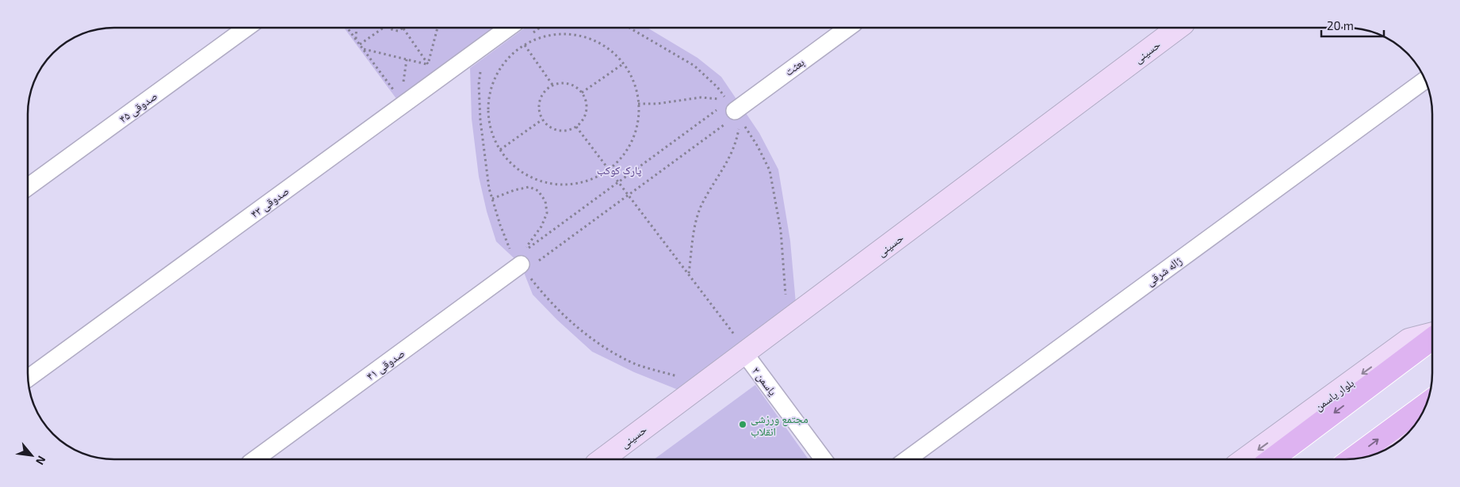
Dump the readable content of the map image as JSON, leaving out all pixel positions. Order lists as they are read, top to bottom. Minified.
{"streets":{"street":["حسینی","بعثت","صدوقی ۴۵","صدوقی ۴۳","ژاله شرقی","صدوقی ۴۱","یاسمن ۲","بلوار یاسمن"]},"crossings":[["حسینی","یاسمن ۲"]],"one_way":["بلوار یاسمن"],"parks":["پارک کوکب"],"places":["مجتمع ورزشی انقلاب"],"scale_bar":"20 m","north":"bottom right"}
